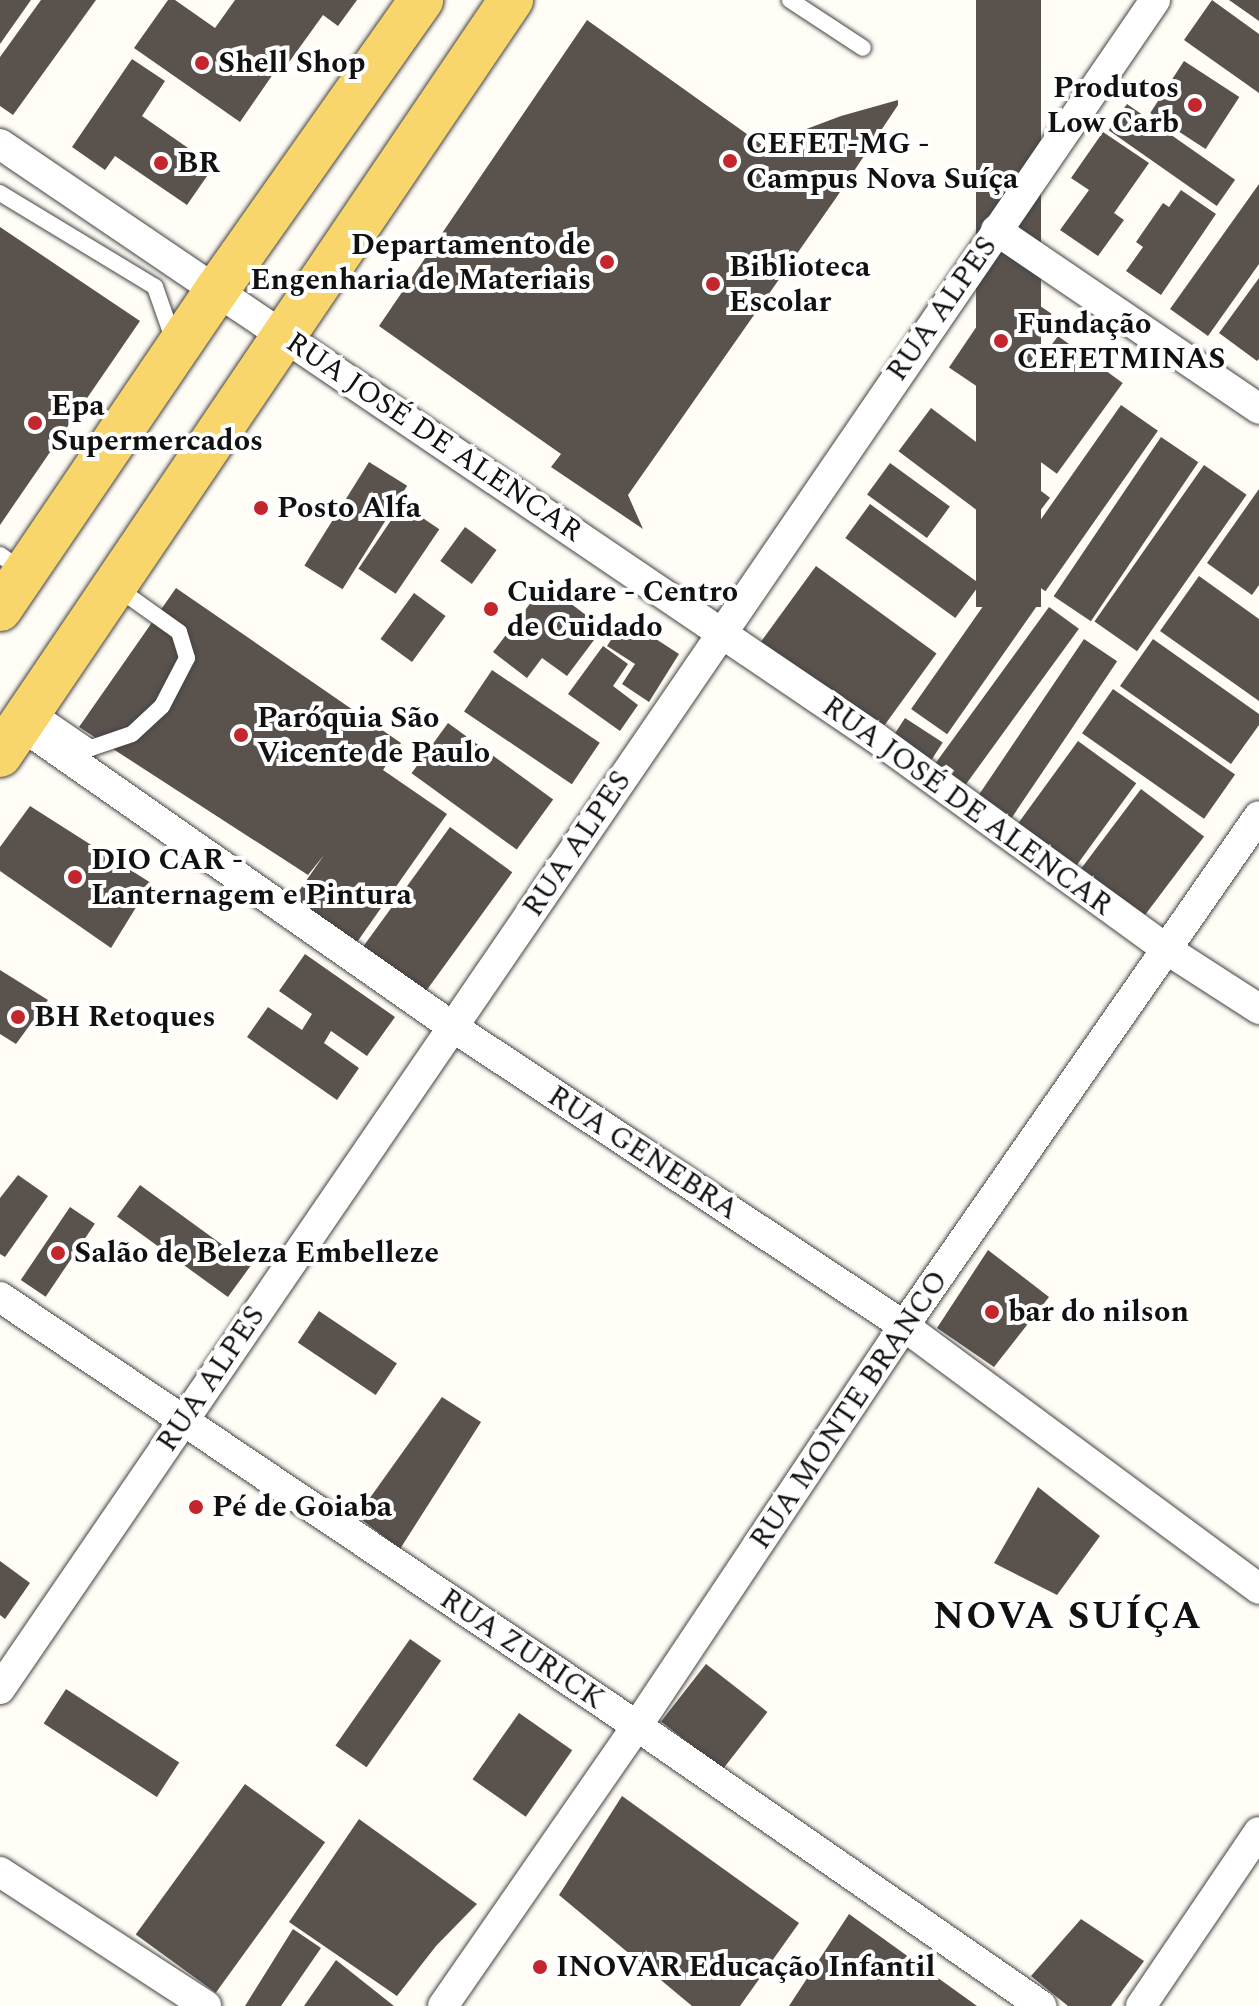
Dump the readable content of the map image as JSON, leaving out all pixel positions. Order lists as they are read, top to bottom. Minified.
{"streets":{"street":["RUA ALPES","RUA JOSÉ DE ALENCAR","RUA GENEBRA","RUA MONTE BRANCO","RUA ZURICK"]},"crossings":[["RUA ALPES","RUA JOSÉ DE ALENCAR"],["RUA ALPES","RUA GENEBRA"],["RUA ALPES","RUA ZURICK"],["RUA JOSÉ DE ALENCAR","RUA MONTE BRANCO"],["RUA GENEBRA","RUA MONTE BRANCO"],["RUA MONTE BRANCO","RUA ZURICK"]],"districts":["NOVA SUÍÇA"],"places":["Shell Shop","Produtos Low Carb","CEFET-MG - Campus Nova Suíça","BR","Departamento de Engenharia de Materiais","Biblioteca Escolar","Fundação CEFETMINAS","Epa Supermercados","Posto Alfa","Cuidare - Centro de Cuidado","Paróquia São Vicente de Paulo","DIO CAR - Lanternagem e Pintura","BH Retoques","Salão de Beleza Embelleze","bar do nilson","Pé de Goiaba","INOVAR Educação Infantil"]}
